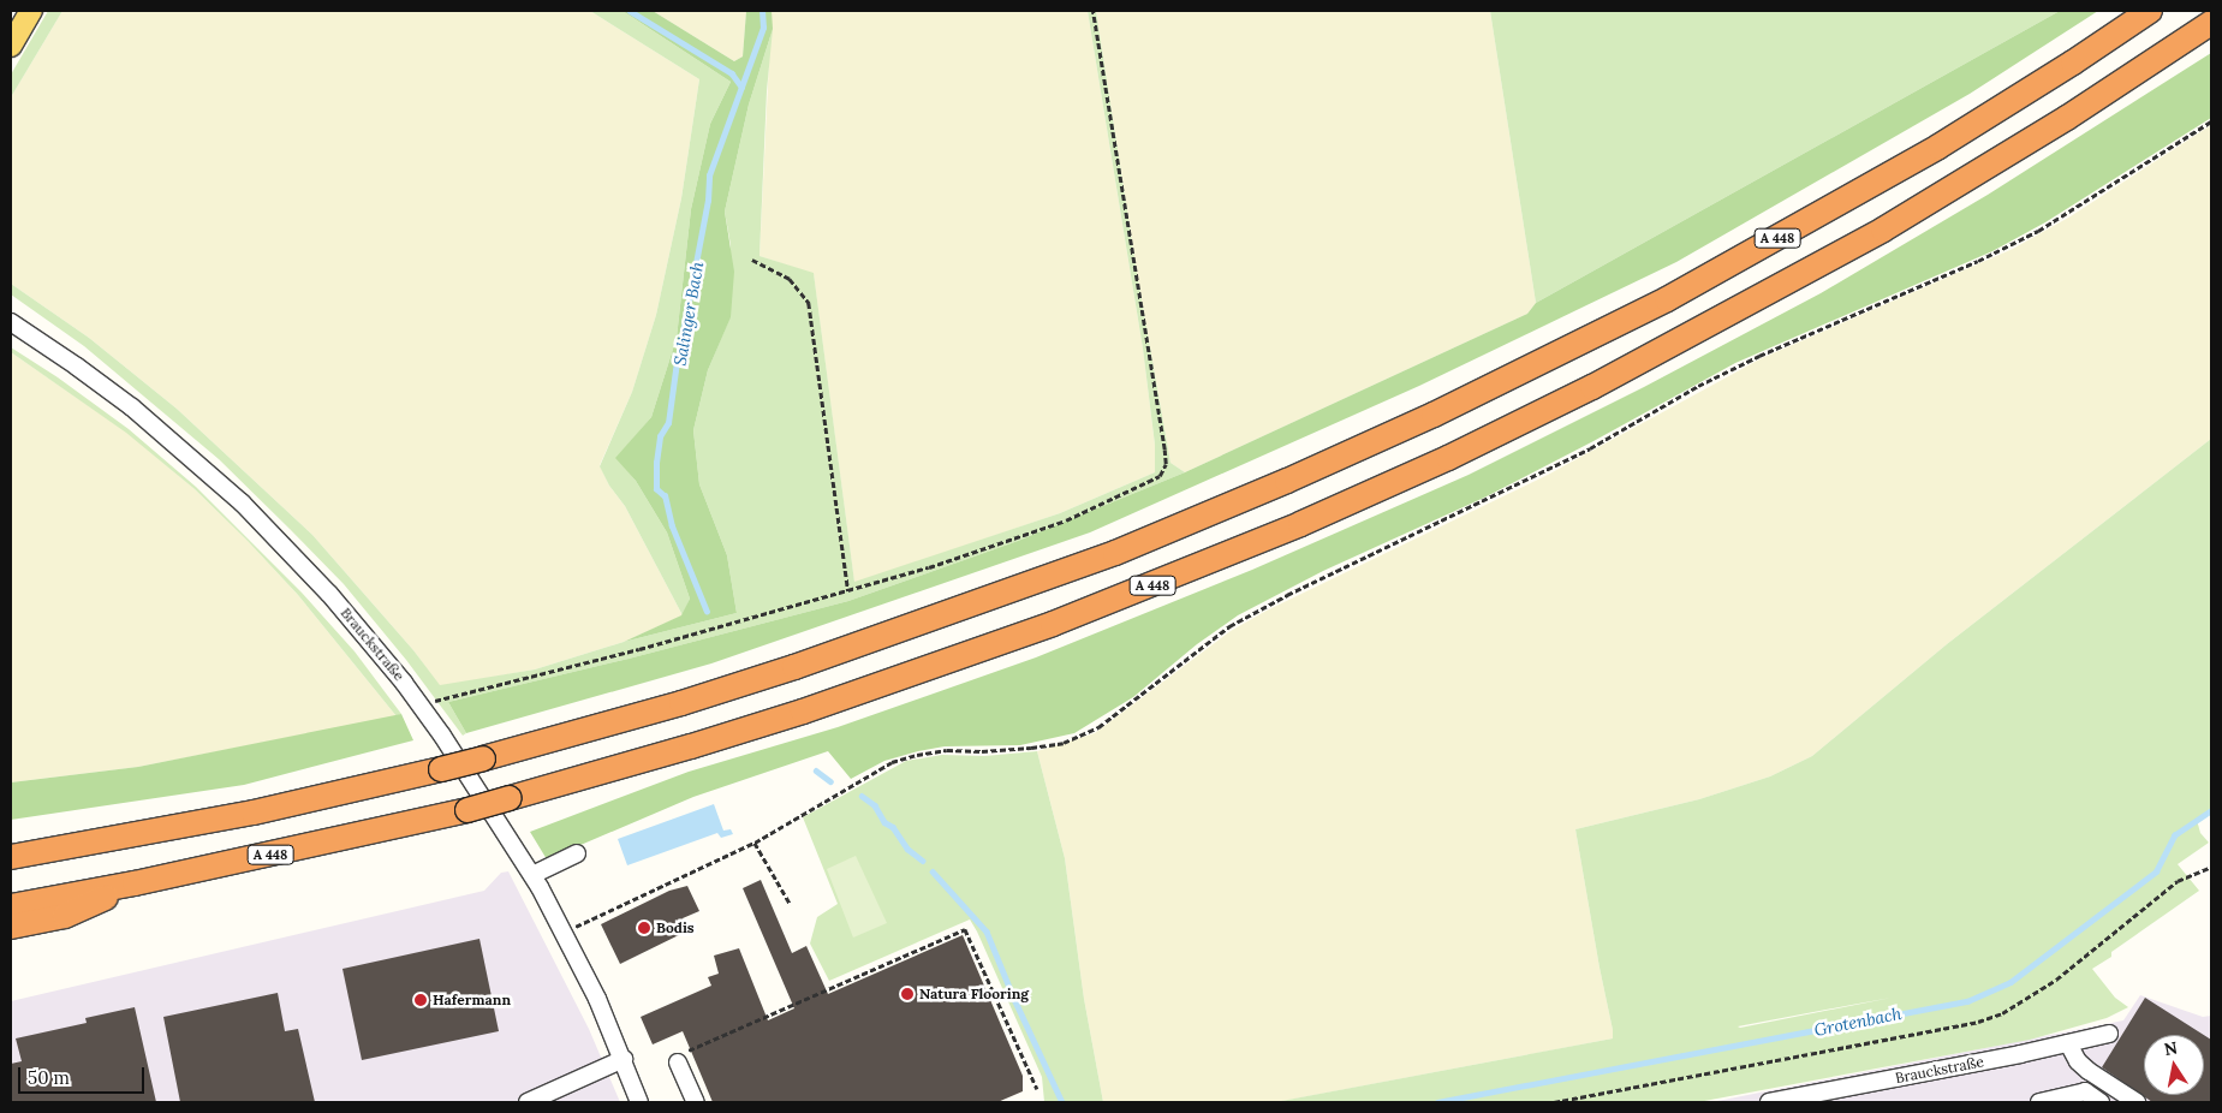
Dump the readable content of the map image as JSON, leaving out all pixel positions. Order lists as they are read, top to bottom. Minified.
{"streets":{"highway":["A 448"],"street":["Brauckstraße"]},"water":["Salinger Bach","Grotenbach"],"places":["Bodis","Natura Flooring","Hafermann"],"scale_bar":"50 m","north":"top"}
